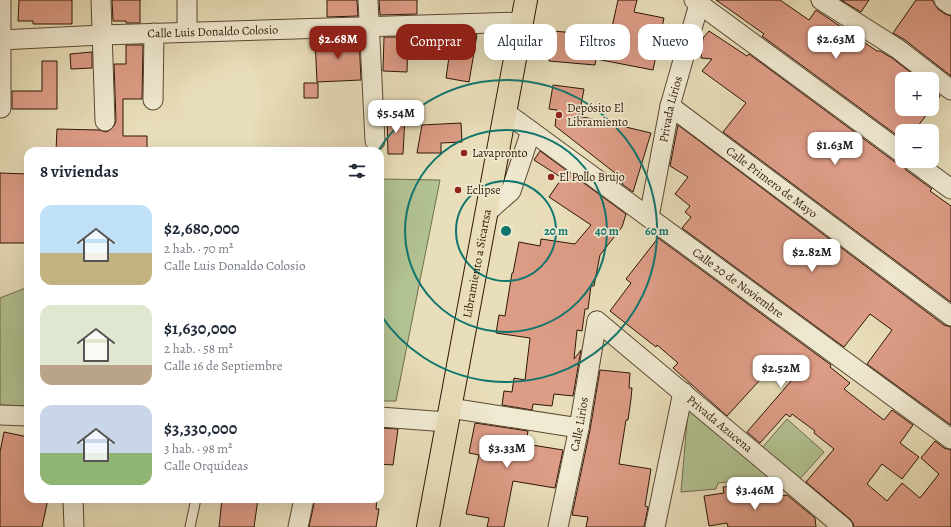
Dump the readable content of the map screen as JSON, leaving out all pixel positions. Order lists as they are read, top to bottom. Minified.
{"streets":{"main road":["Libramiento a Sicartsa"],"street":["Calle Luis Donaldo Colosio","Privada Lirios","Calle Primero de Mayo","Calle 20 de Noviembre","Calle Lirios","Privada Azucena"]},"crossings":[["Calle Luis Donaldo Colosio","Libramiento a Sicartsa"],["Privada Lirios","Calle Primero de Mayo"],["Privada Lirios","Calle 20 de Noviembre"],["Libramiento a Sicartsa","Calle 20 de Noviembre"],["Calle Lirios","Privada Azucena"]],"places":["Depósito El Libramiento","Lavapronto","El Pollo Brujo","Eclipse"],"page":{"chip":["Comprar","Alquilar","Filtros","Nuevo"],"price":["$2.68M","$2.63M","$5.54M","$1.63M","$2.82M","$2.52M","$3.33M","$3.46M"],"map_buttons":["+","−"],"heading":"8 viviendas","list":[{"name":"$2,680,000","note":"2 hab. · 70 m² · Calle Luis Donaldo Colosio"},{"name":"$1,630,000","note":"2 hab. · 58 m² · Calle 16 de Septiembre"},{"name":"$3,330,000","note":"3 hab. · 98 m² · Calle Orquídeas"}]},"rings":["20 m","40 m","60 m"]}
